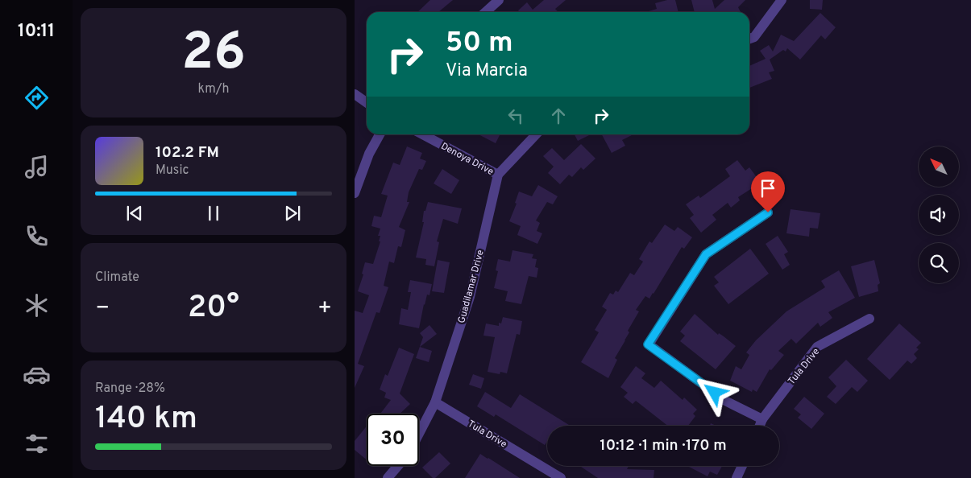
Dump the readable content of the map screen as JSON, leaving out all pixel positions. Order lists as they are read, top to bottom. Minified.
{"streets":{"street":["Denoya Drive","Guadilamar Drive","Tula Drive"]},"crossings":[["Denoya Drive","Guadilamar Drive"],["Guadilamar Drive","Tula Drive"]],"north":"top left","page":{"tabs":"10:11","tile":[["26","km/h"],"Climate",["Range · 28%","140 km"]],"turn":["50 m","Via Marcia"],"song":["102.2 FM","Music"],"heat":["−","20°","+"],"limit":"30","trip":"10:12 · 1 min · 170 m"}}
